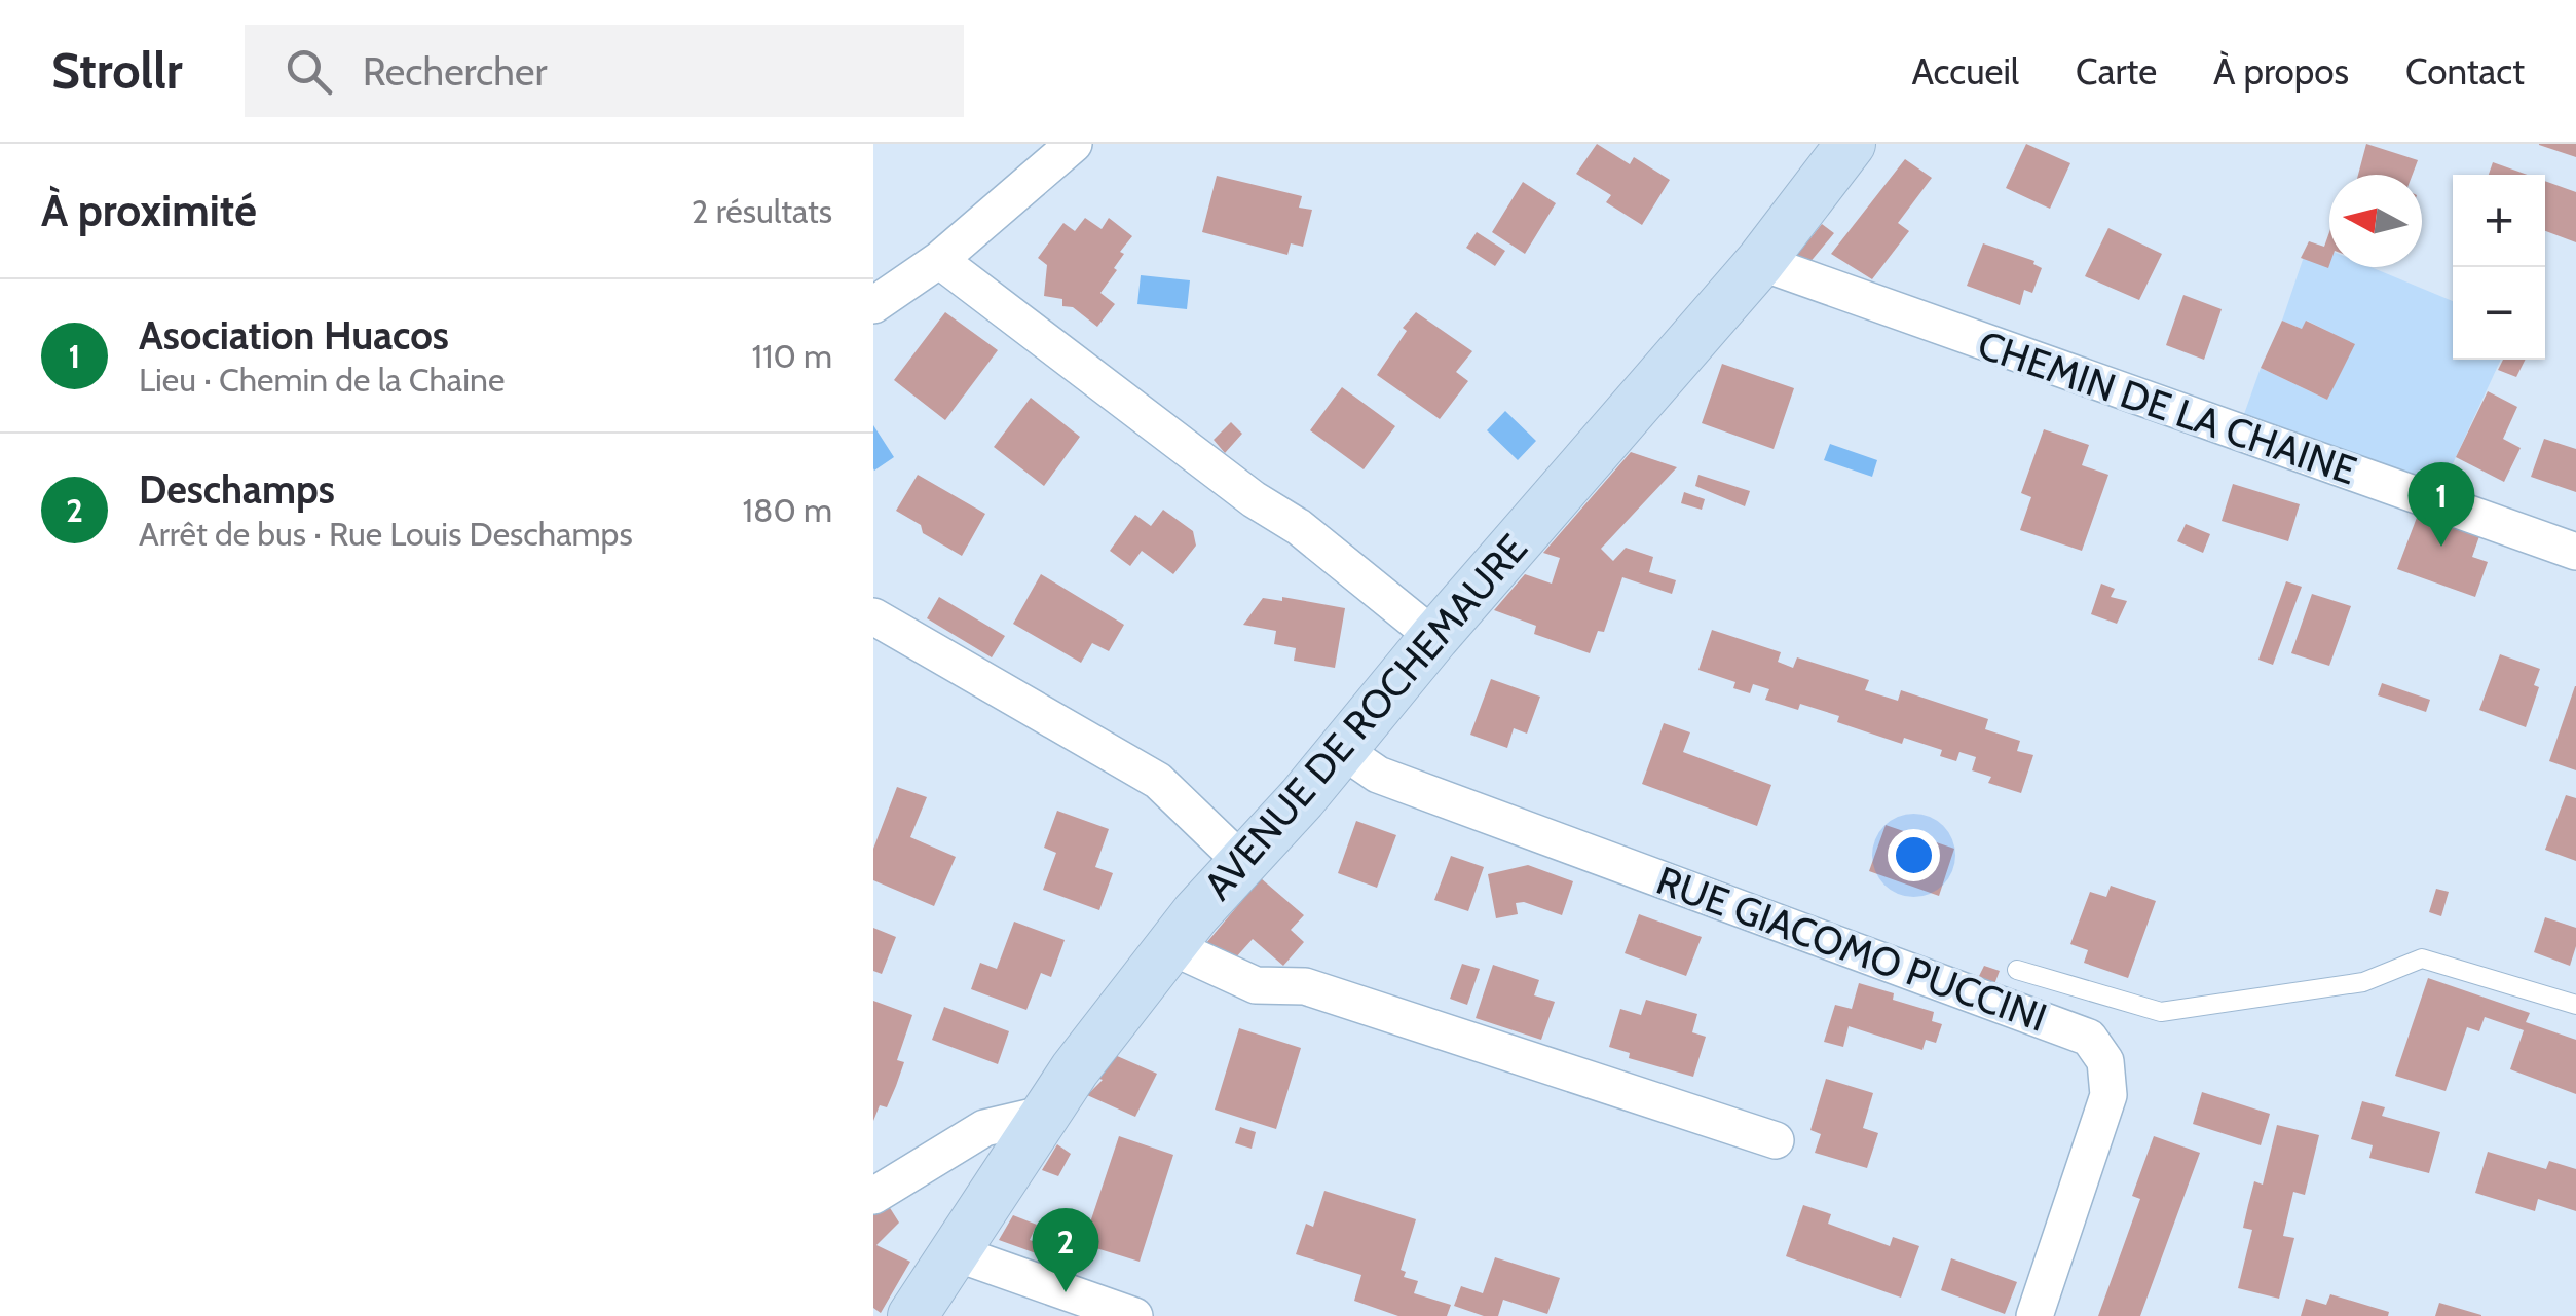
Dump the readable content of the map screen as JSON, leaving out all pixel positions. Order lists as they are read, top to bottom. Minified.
{"streets":{"street":["CHEMIN DE LA CHAINE","AVENUE DE ROCHEMAURE","RUE GIACOMO PUCCINI"]},"crossings":[["CHEMIN DE LA CHAINE","AVENUE DE ROCHEMAURE"],["AVENUE DE ROCHEMAURE","RUE GIACOMO PUCCINI"]],"north":"left","page":{"header":"Strollr","search":"Rechercher","nav":["Accueil","Carte","À propos","Contact"],"heading":["À proximité","2 résultats"],"map_buttons":["+","−"],"list":[{"mark":"1","name":"Asociation Huacos","note":"Lieu · Chemin de la Chaine","value":"110 m"},{"mark":"2","name":"Deschamps","note":"Arrêt de bus · Rue Louis Deschamps","value":"180 m"}],"pins":["1","2"]}}
